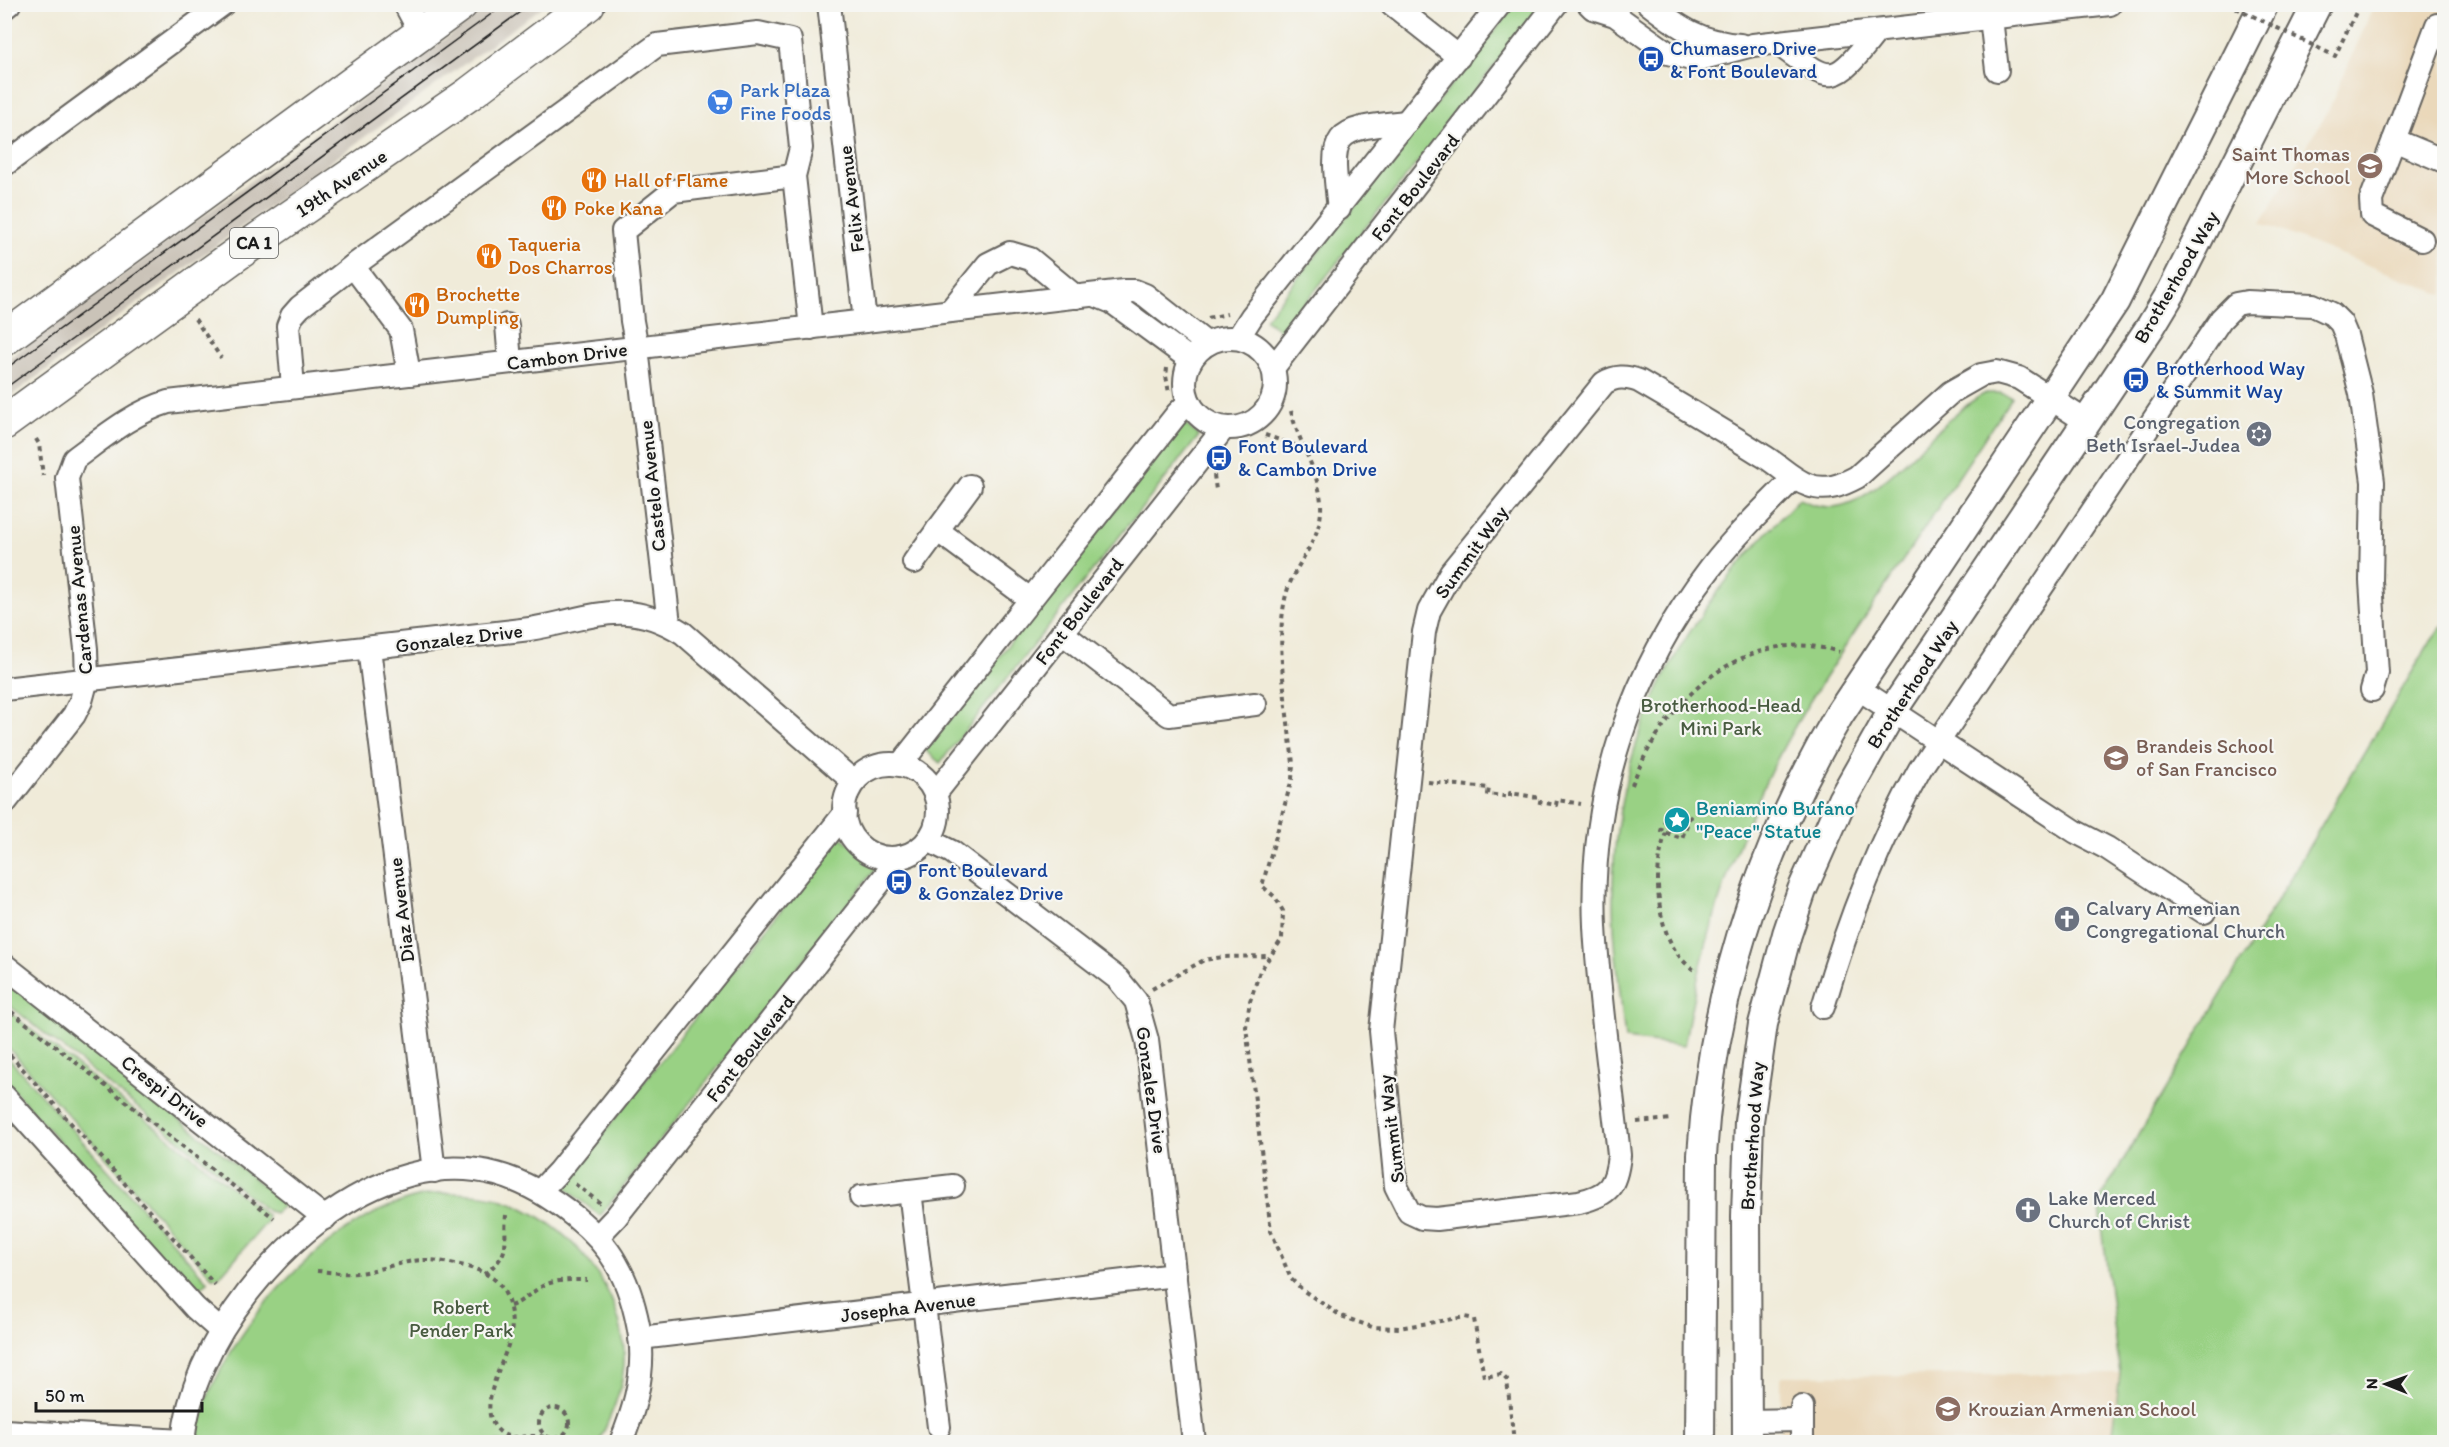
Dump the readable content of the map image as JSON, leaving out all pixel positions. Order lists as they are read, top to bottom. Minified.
{"streets":{"highway":["19th Avenue","CA 1"],"main road":["Brotherhood Way"],"street":["Font Boulevard","Felix Avenue","Cambon Drive","Castelo Avenue","Summit Way","Cardenas Avenue","Gonzalez Drive","Diaz Avenue","Crespi Drive","Josepha Avenue"]},"crossings":[["Font Boulevard","Cambon Drive"],["Font Boulevard","Gonzalez Drive"],["Felix Avenue","Cambon Drive"],["Brotherhood Way","Summit Way"],["Cambon Drive","Castelo Avenue"],["Cambon Drive","Cardenas Avenue"],["Castelo Avenue","Gonzalez Drive"],["Cardenas Avenue","Gonzalez Drive"],["Gonzalez Drive","Diaz Avenue"],["Gonzalez Drive","Josepha Avenue"]],"parks":["Brotherhood-Head Mini Park","Robert Pender Park"],"places":{"bus stop":["Chumasero Drive & Font Boulevard","Brotherhood Way & Summit Way","Font Boulevard & Cambon Drive","Font Boulevard & Gonzalez Drive"],"supermarket":["Park Plaza Fine Foods"],"school or university":["Saint Thomas More School","Brandeis School of San Francisco","Krouzian Armenian School"],"restaurant":["Hall of Flame","Poke Kana","Taqueria Dos Charros","Brochette Dumpling"],"synagogue":["Congregation Beth Israel-Judea"],"place":["Beniamino Bufano \"Peace\" Statue"],"church":["Calvary Armenian Congregational Church","Lake Merced Church of Christ"]},"scale_bar":"50 m","north":"left"}
